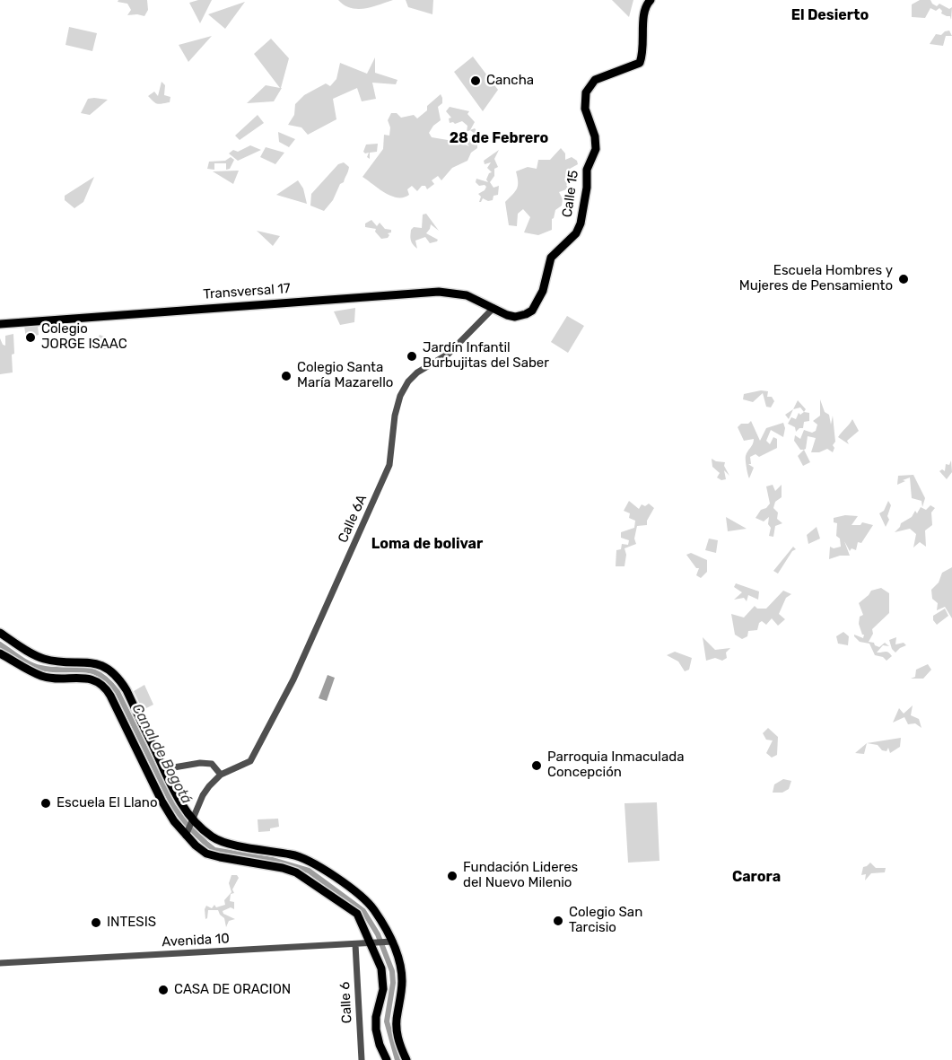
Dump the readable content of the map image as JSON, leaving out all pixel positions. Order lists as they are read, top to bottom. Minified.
{"streets":{"main road":["Calle 15","Transversal 17"],"street":["Calle 6A","Avenida 10","Calle 6"]},"crossings":[["Calle 15","Transversal 17"],["Calle 15","Calle 6A"],["Transversal 17","Calle 6A"],["Avenida 10","Calle 6"]],"districts":["El Desierto","28 de Febrero","Loma de bolivar","Carora"],"water":["Canal de Bogotá"],"places":["Cancha","Escuela Hombres y Mujeres de Pensamiento","Colegio JORGE ISAAC","Jardín Infantil Burbujitas del Saber","Colegio Santa María Mazarello","Parroquia Inmaculada Concepción","Escuela El Llano","Fundación Lideres del Nuevo Milenio","Colegio San Tarcisio","INTESIS","CASA DE ORACION"]}
